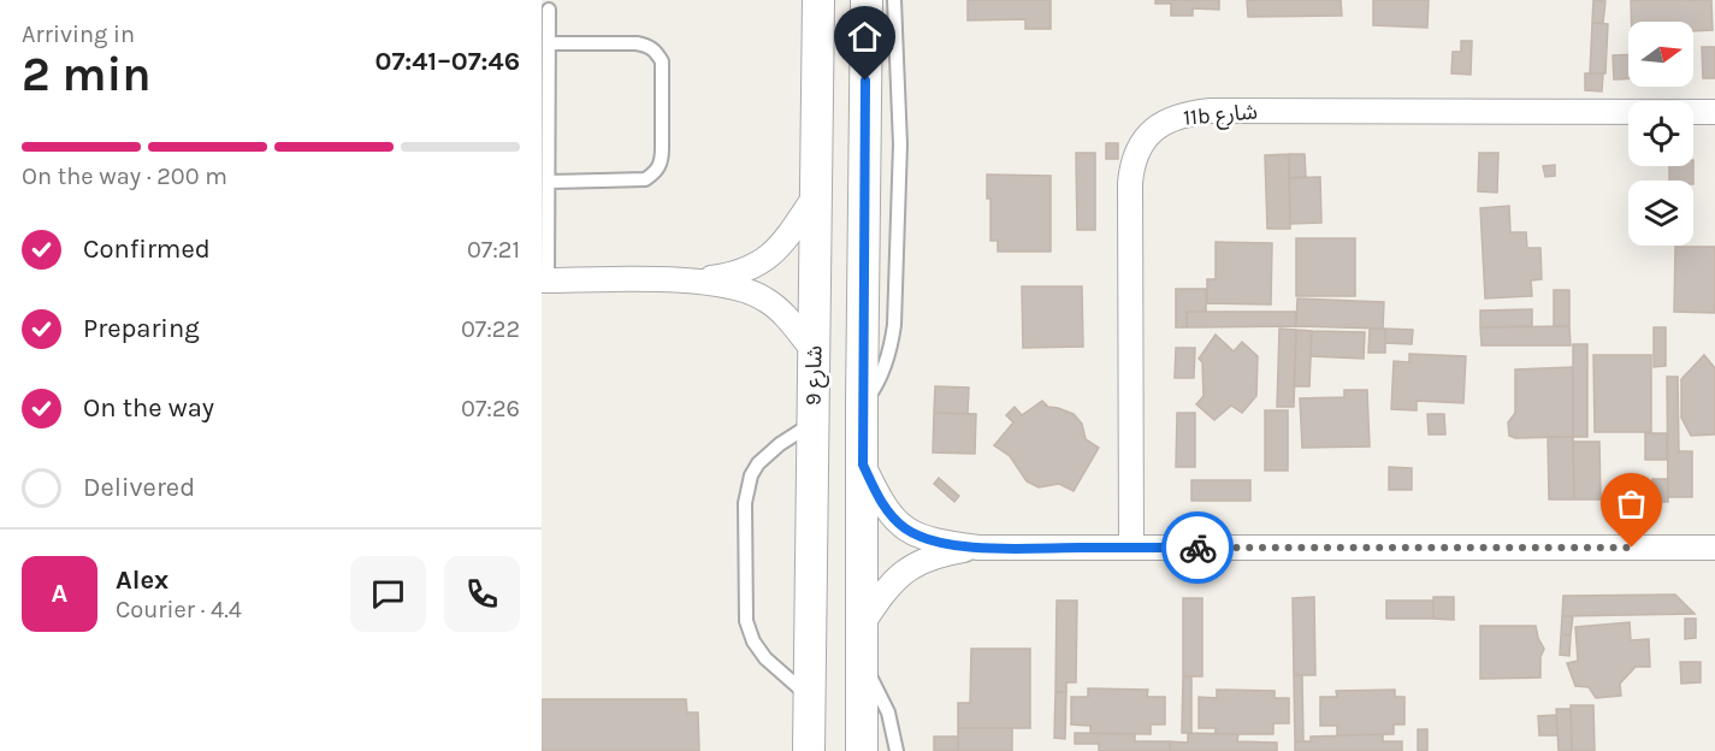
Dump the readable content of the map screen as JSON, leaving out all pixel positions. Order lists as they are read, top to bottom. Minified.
{"streets":{"street":["11b شارع","شارع 9"]},"north":"right","page":{"heading":["2 min","Arriving in","07:41–07:46"],"panel":["Alex","Courier · 4.4"],"bar":"On the way · 200 m","list":[["Confirmed","07:21"],["Preparing","07:22"],["On the way","07:26"],"Delivered"],"round":"A"}}
